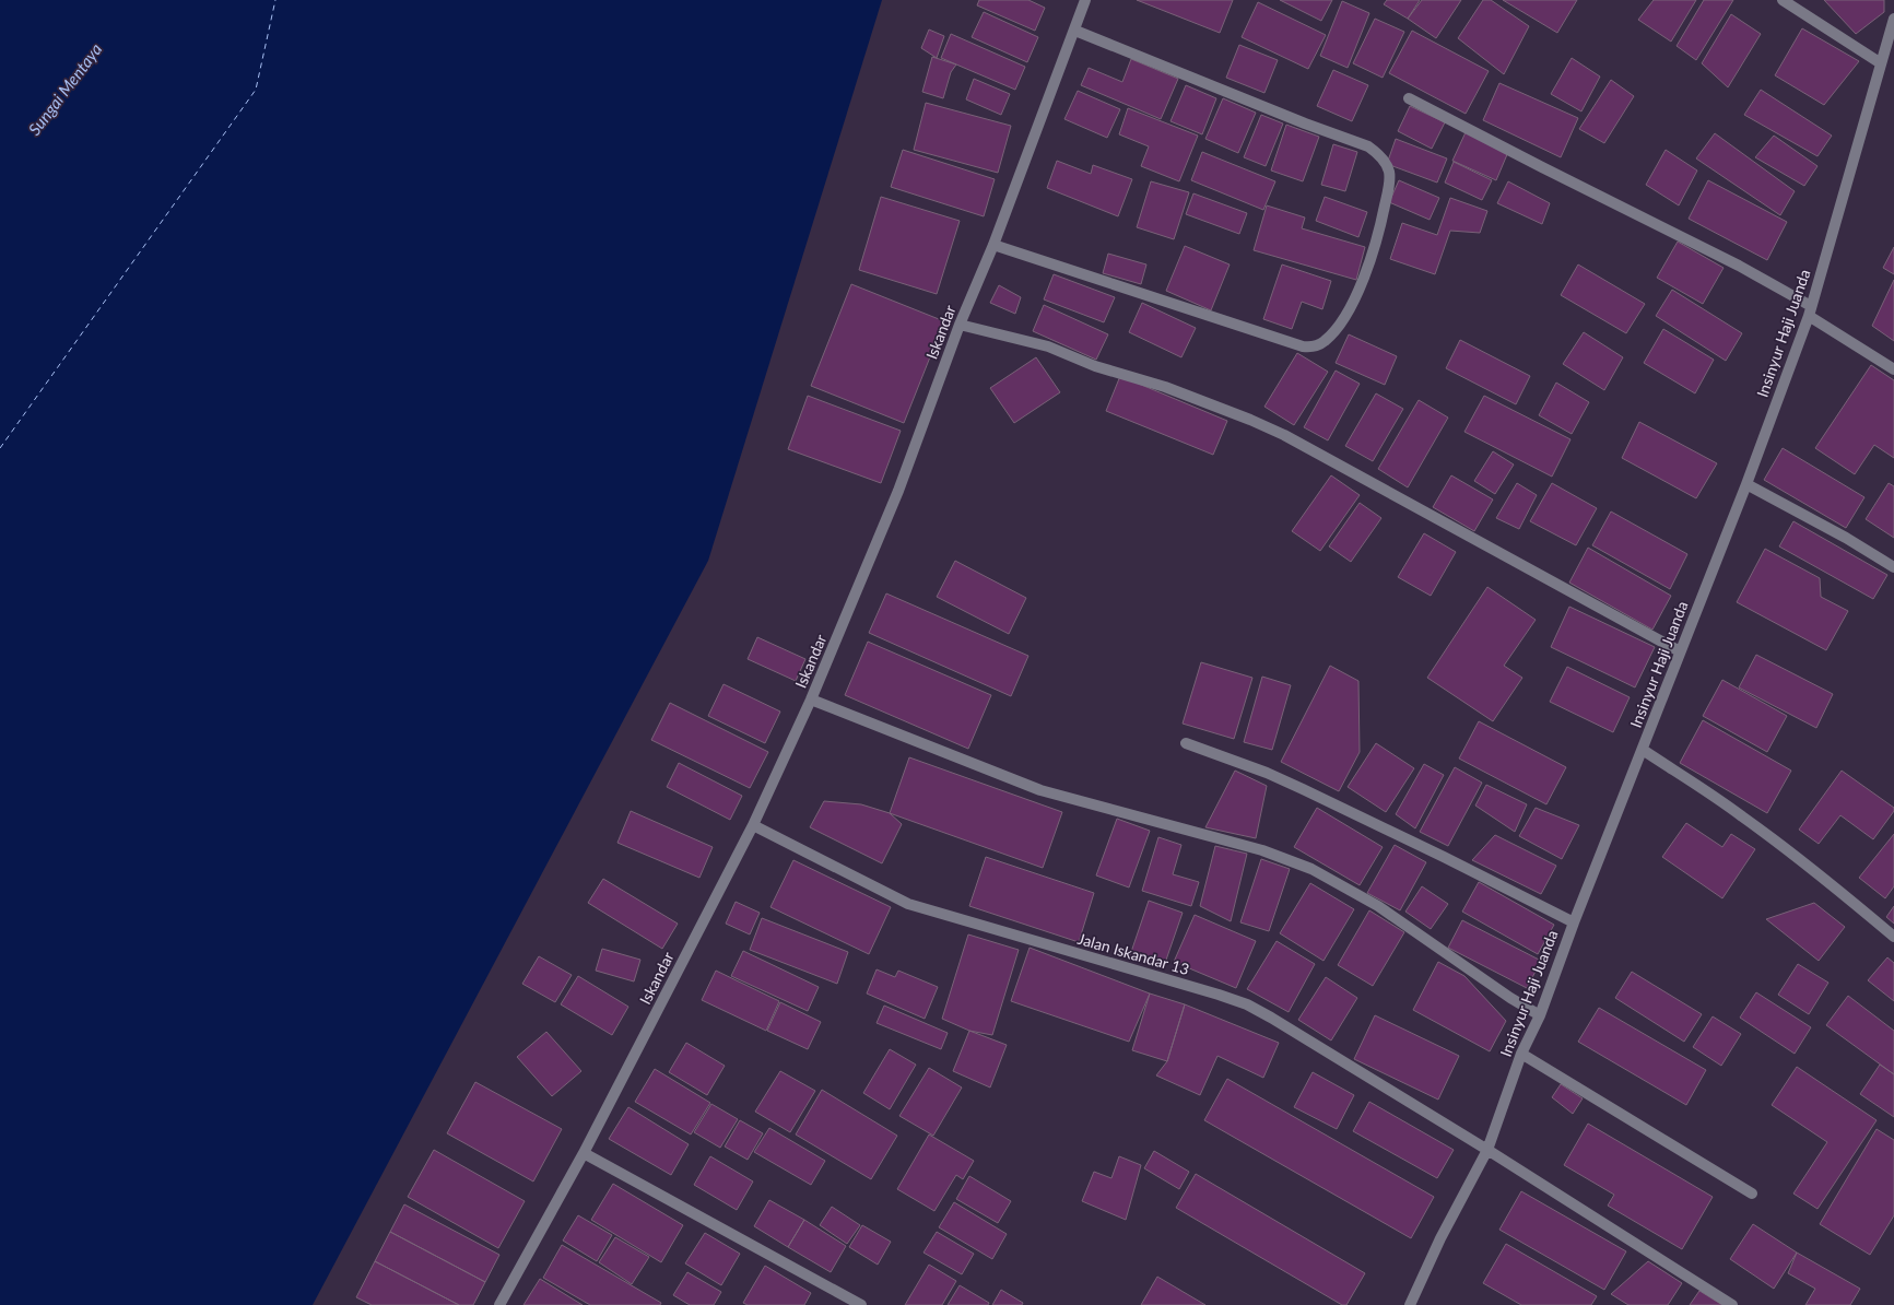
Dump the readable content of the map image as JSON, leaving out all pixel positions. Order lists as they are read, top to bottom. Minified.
{"streets":{"street":["Iskandar","Insinyur Haji Juanda","Jalan Iskandar 13"]},"crossings":[["Iskandar","Jalan Iskandar 13"],["Insinyur Haji Juanda","Jalan Iskandar 13"]],"water":["Sungai Mentaya"]}
